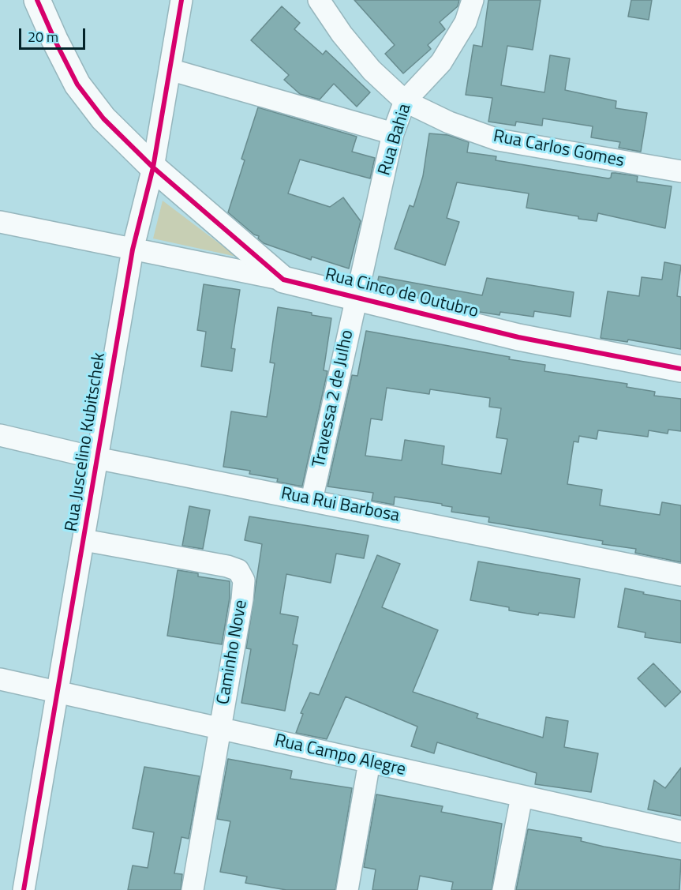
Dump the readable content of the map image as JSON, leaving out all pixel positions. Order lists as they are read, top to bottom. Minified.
{"streets":{"street":["Rua Bahia","Rua Carlos Gomes","Rua Cinco de Outubro","Travessa 2 de Julho","Rua Juscelino Kubitschek","Rua Rui Barbosa","Caminho Nove","Rua Campo Alegre"]},"crossings":[["Rua Bahia","Rua Carlos Gomes"],["Rua Bahia","Rua Cinco de Outubro"],["Rua Bahia","Travessa 2 de Julho"],["Rua Cinco de Outubro","Travessa 2 de Julho"],["Rua Cinco de Outubro","Rua Juscelino Kubitschek"],["Travessa 2 de Julho","Rua Rui Barbosa"],["Rua Juscelino Kubitschek","Rua Rui Barbosa"],["Rua Juscelino Kubitschek","Caminho Nove"],["Rua Juscelino Kubitschek","Rua Campo Alegre"],["Caminho Nove","Rua Campo Alegre"]],"scale_bar":"20 m"}
